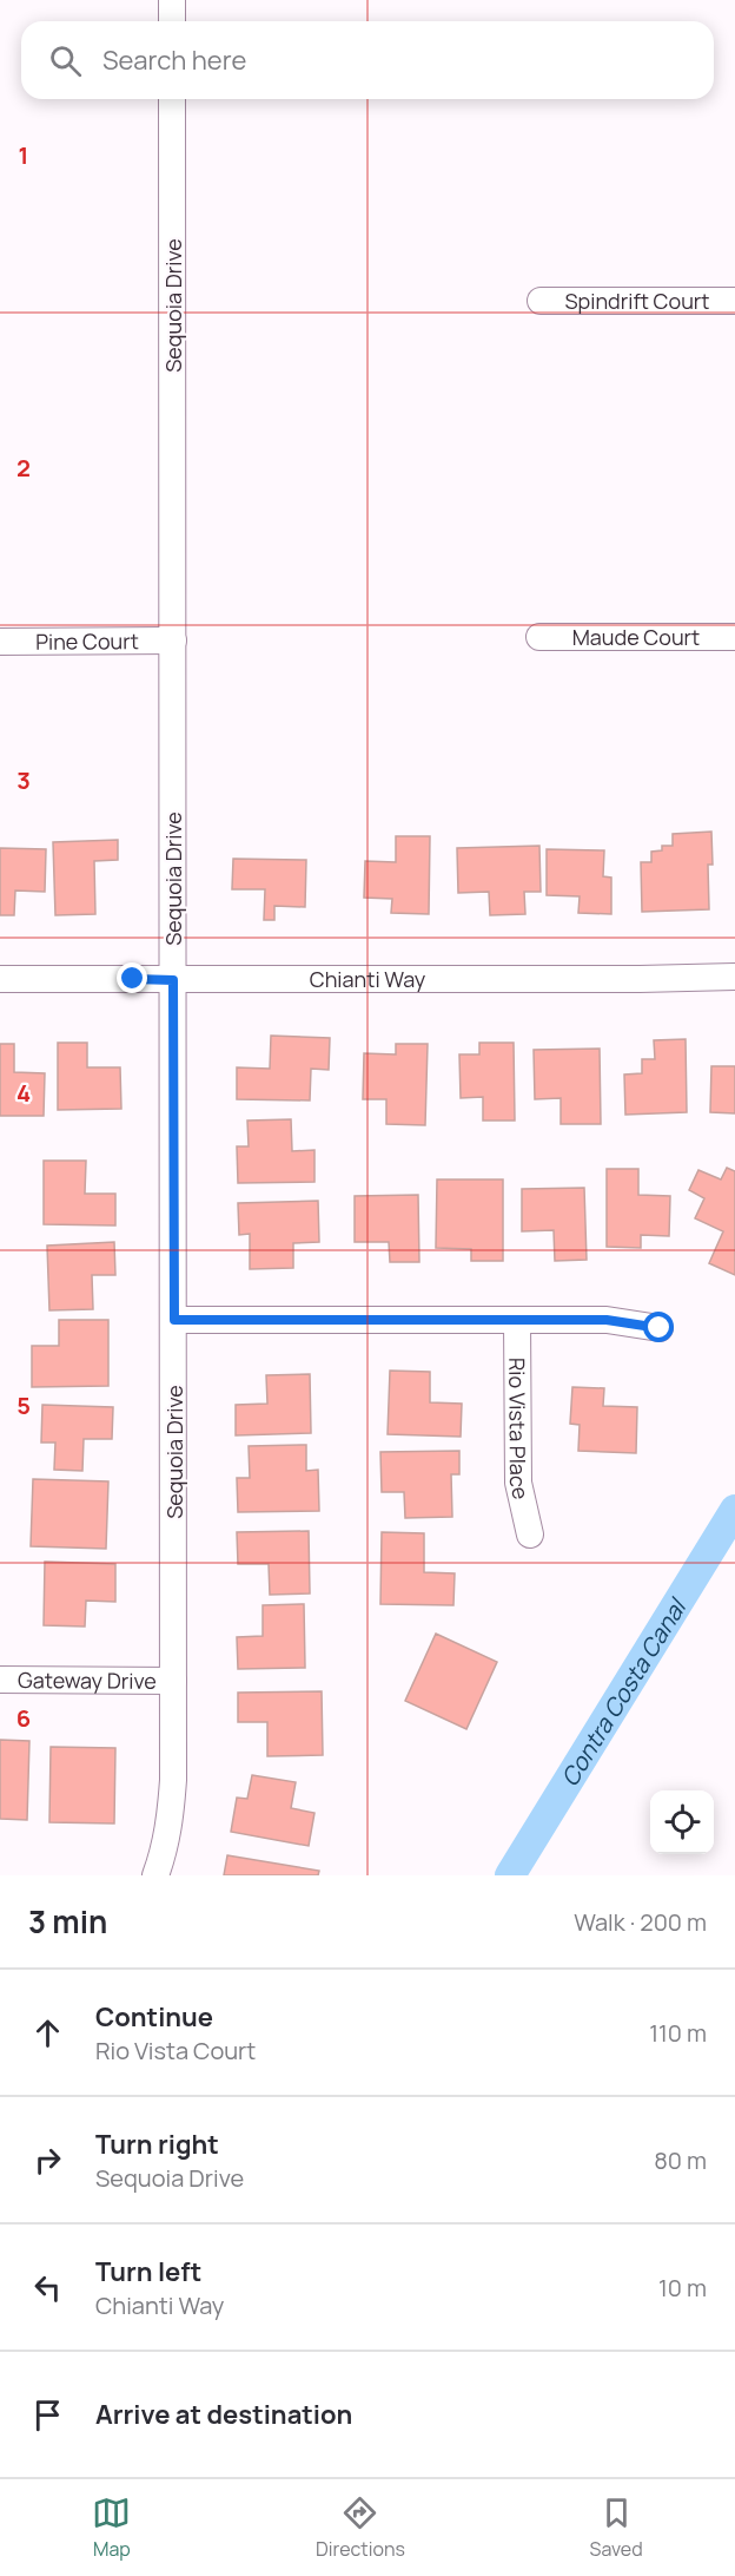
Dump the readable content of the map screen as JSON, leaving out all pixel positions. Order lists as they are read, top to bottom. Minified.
{"streets":{"street":["Spindrift Court","Sequoia Drive","Maude Court","Pine Court","Chianti Way","Rio Vista Place","Gateway Drive"]},"crossings":[["Sequoia Drive","Pine Court"],["Sequoia Drive","Chianti Way"],["Sequoia Drive","Gateway Drive"]],"water":["Contra Costa Canal"],"page":{"search":"Search here","heading":["3 min","Walk · 200 m"],"list":[["Continue","Rio Vista Court","110 m"],["Turn right","Sequoia Drive","80 m"],["Turn left","Chianti Way","10 m"],"Arrive at destination"],"nav":["Map","Directions","Saved"]},"grid":{"rows":["1","2","3","4","5","6"]}}
